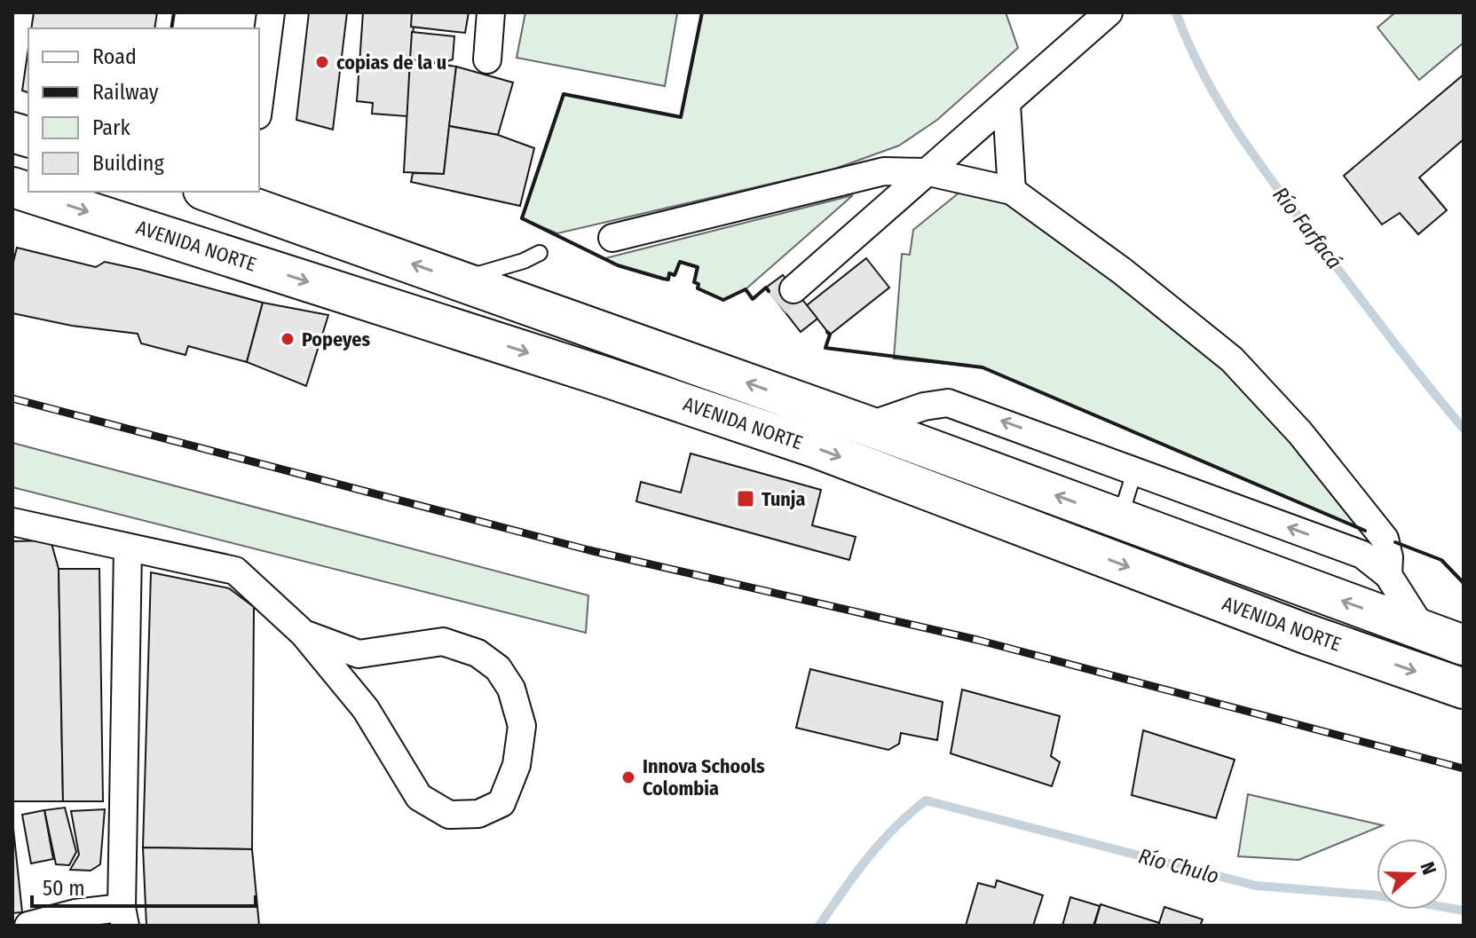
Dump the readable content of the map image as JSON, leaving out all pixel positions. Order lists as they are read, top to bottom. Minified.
{"streets":{"main road":["AVENIDA NORTE"]},"water":["Río Farfacá","Río Chulo"],"places":{"other":["copias de la u","Popeyes","Innova Schools Colombia"],"transit":["Tunja"]},"legend":["Road","Railway","Park","Building"],"scale_bar":"50 m","north":"right"}
